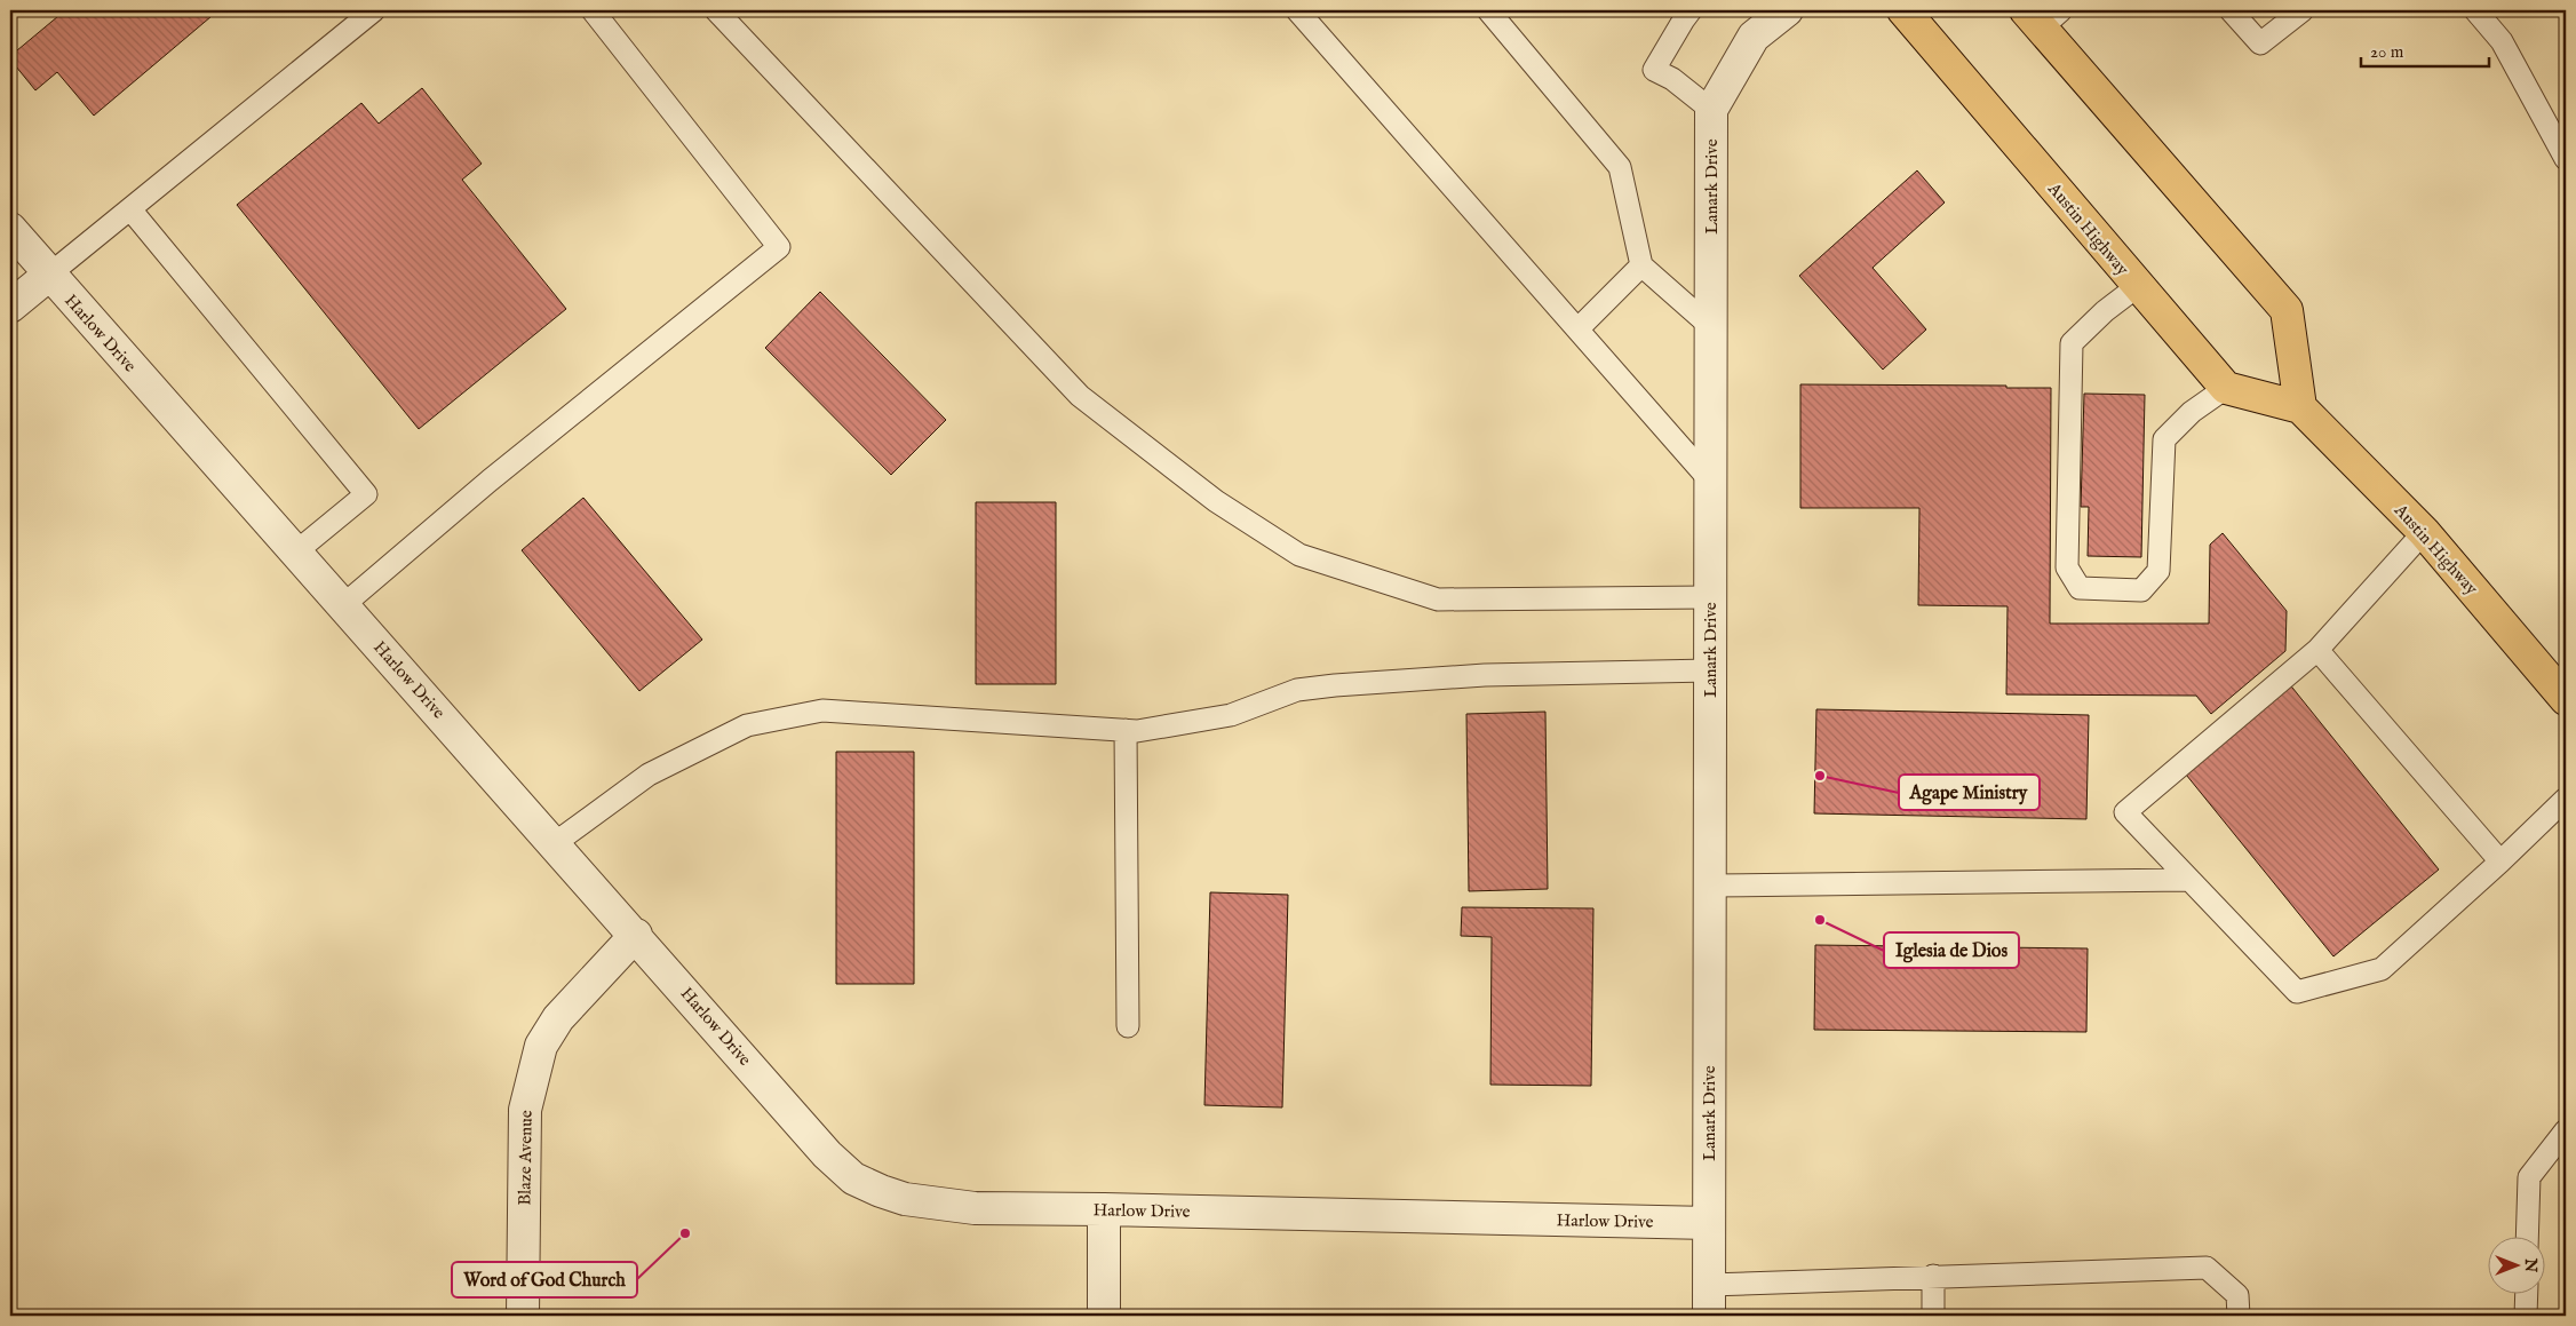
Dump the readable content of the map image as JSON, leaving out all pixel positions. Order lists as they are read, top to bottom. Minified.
{"streets":{"main road":["Austin Highway"],"street":["Lanark Drive","Harlow Drive","Blaze Avenue"]},"crossings":[["Lanark Drive","Harlow Drive"],["Harlow Drive","Blaze Avenue"]],"places":["Agape Ministry","Iglesia de Dios","Word of God Church"],"scale_bar":"20 m","north":"right"}
